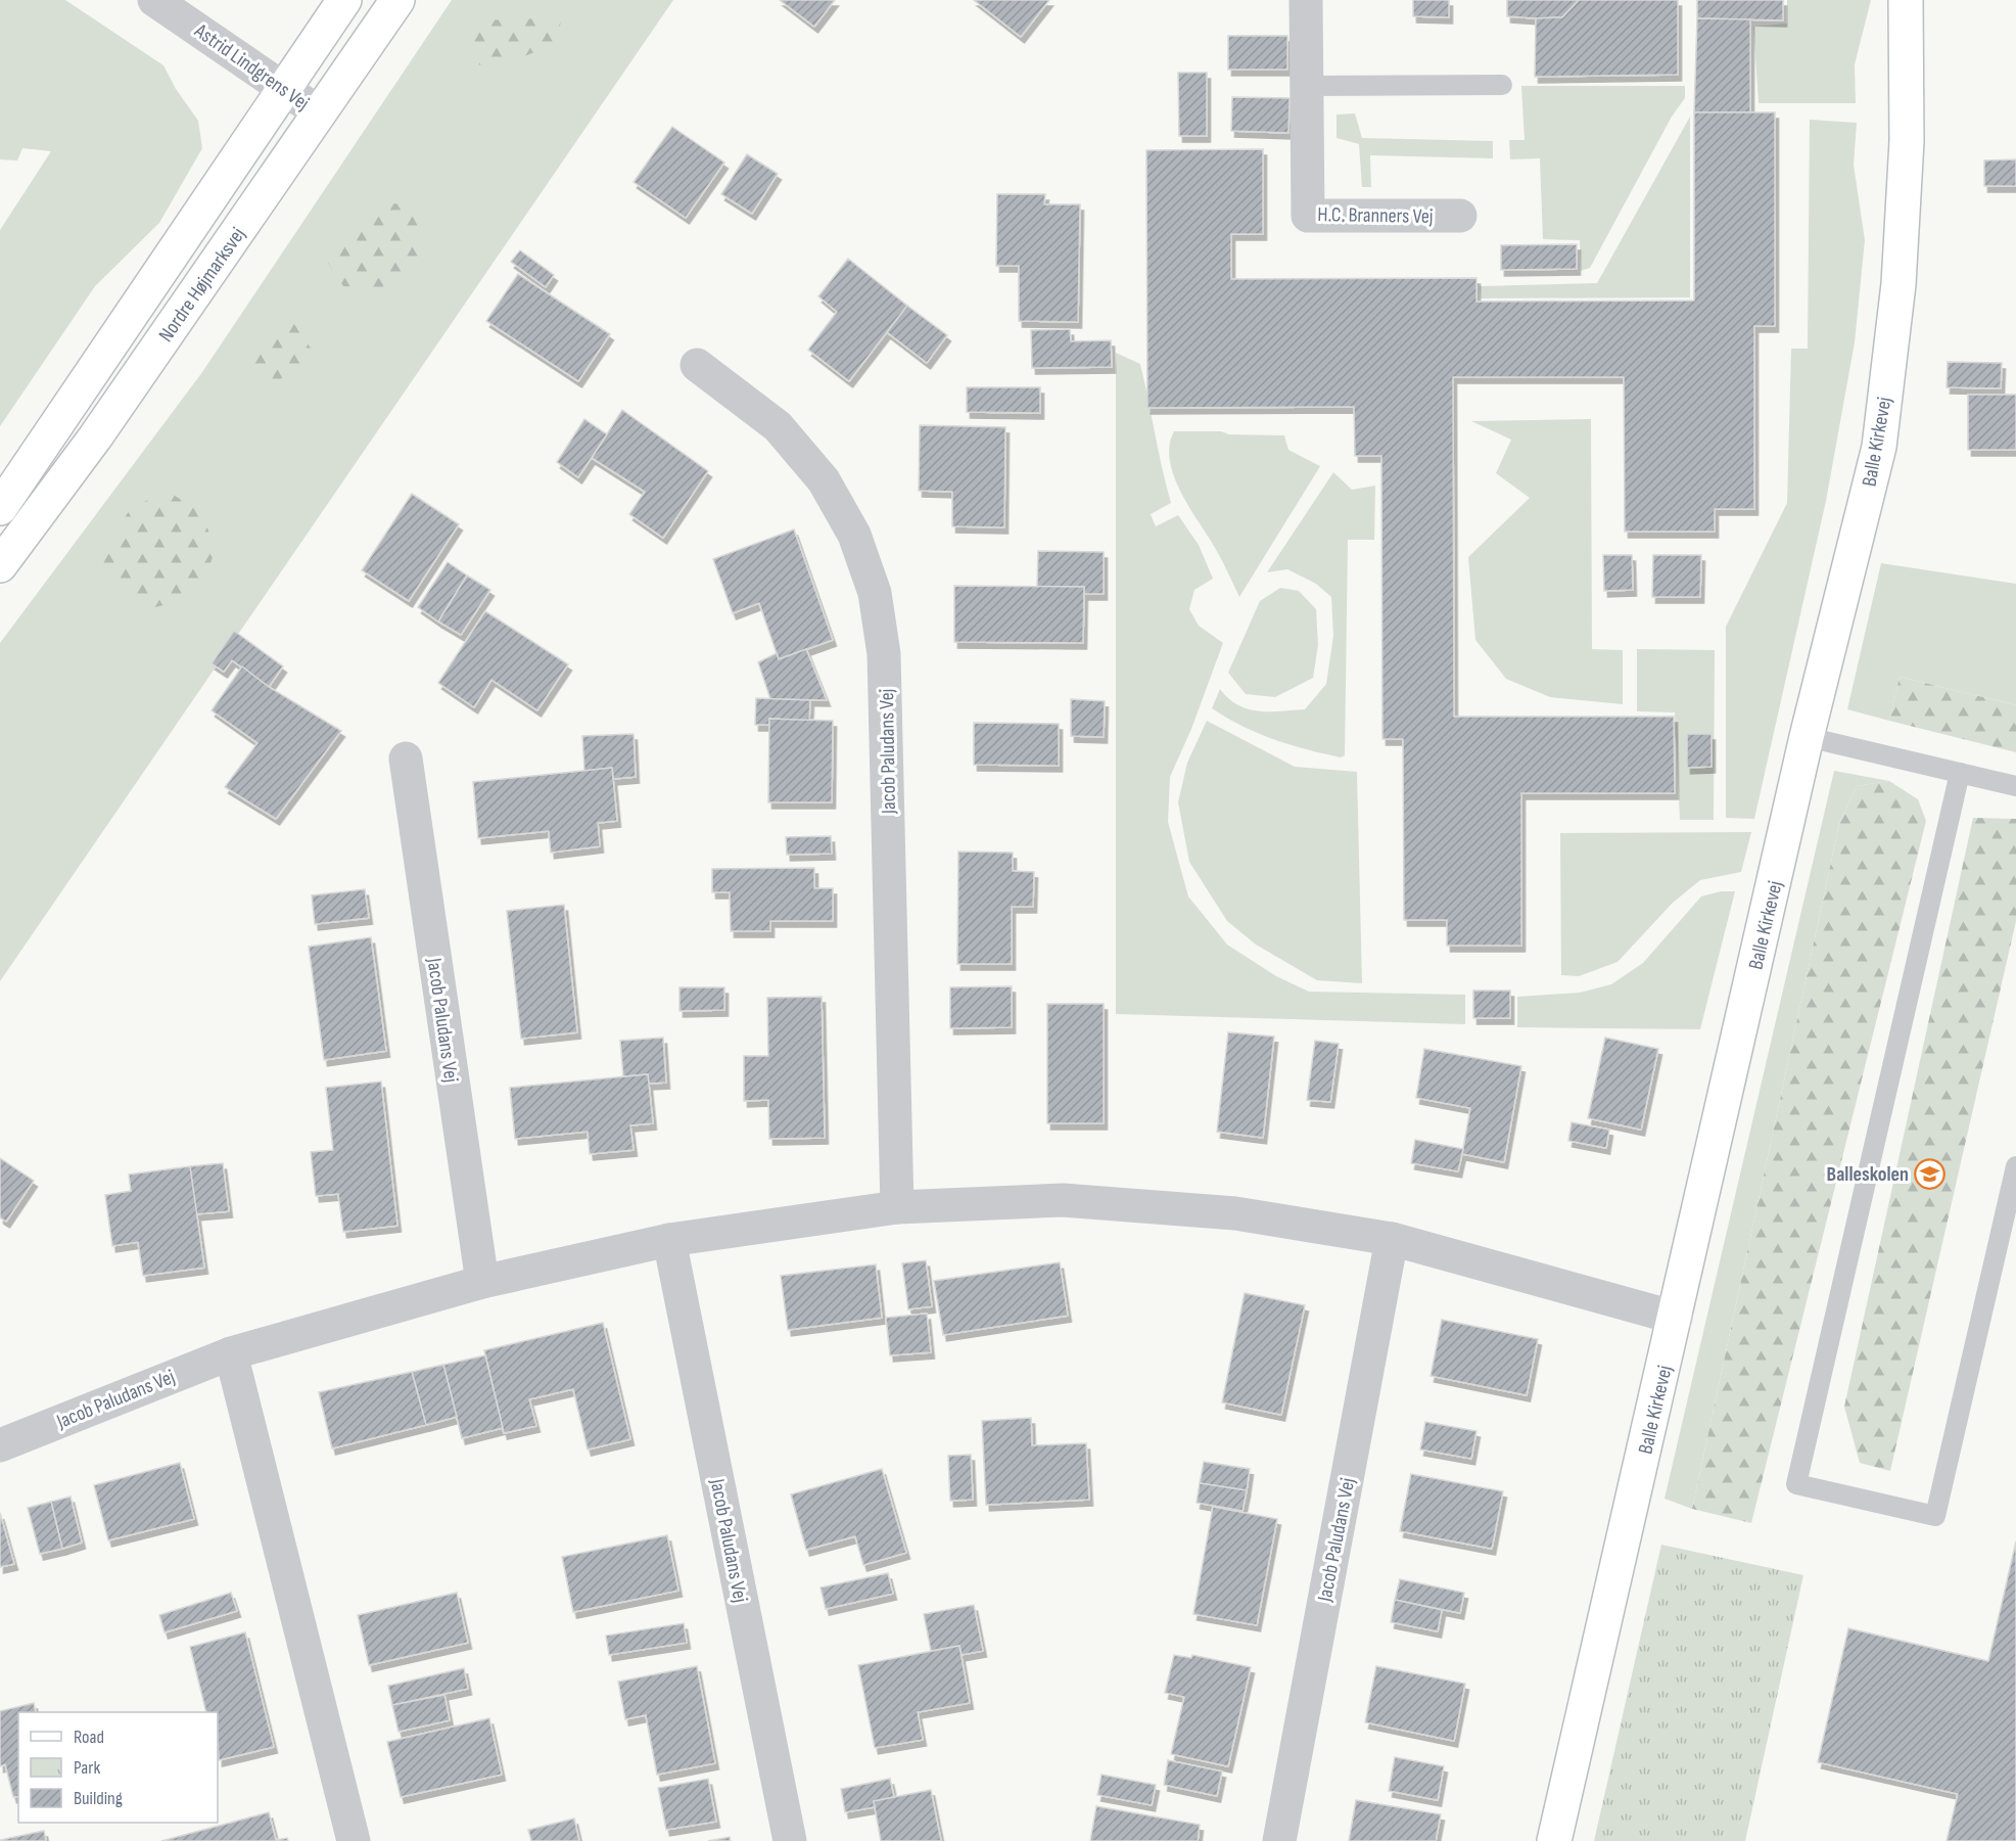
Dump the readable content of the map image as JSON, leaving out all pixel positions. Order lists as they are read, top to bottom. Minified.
{"streets":{"street":["Astrid Lindgrens Vej","H.C. Branners Vej","Nordre Højmarksvej","Balle Kirkevej","Jacob Paludans Vej"]},"crossings":[["Astrid Lindgrens Vej","Nordre Højmarksvej"],["Balle Kirkevej","Jacob Paludans Vej"]],"places":{"school or university":["Balleskolen"]},"legend":["Road","Park","Building"]}
